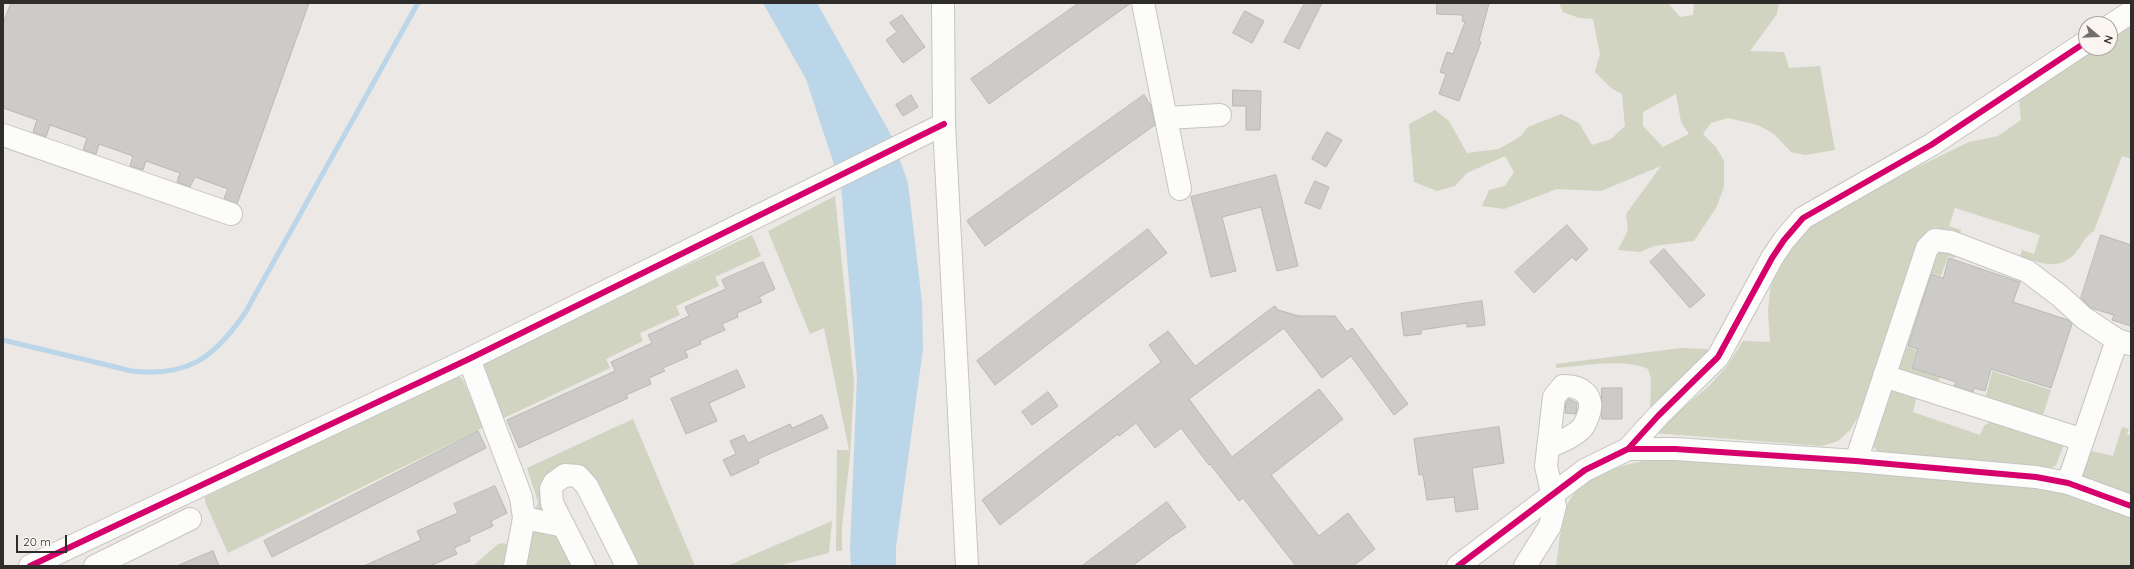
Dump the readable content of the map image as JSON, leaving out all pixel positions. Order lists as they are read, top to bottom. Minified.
{"scale_bar":"20 m","north":"right"}
